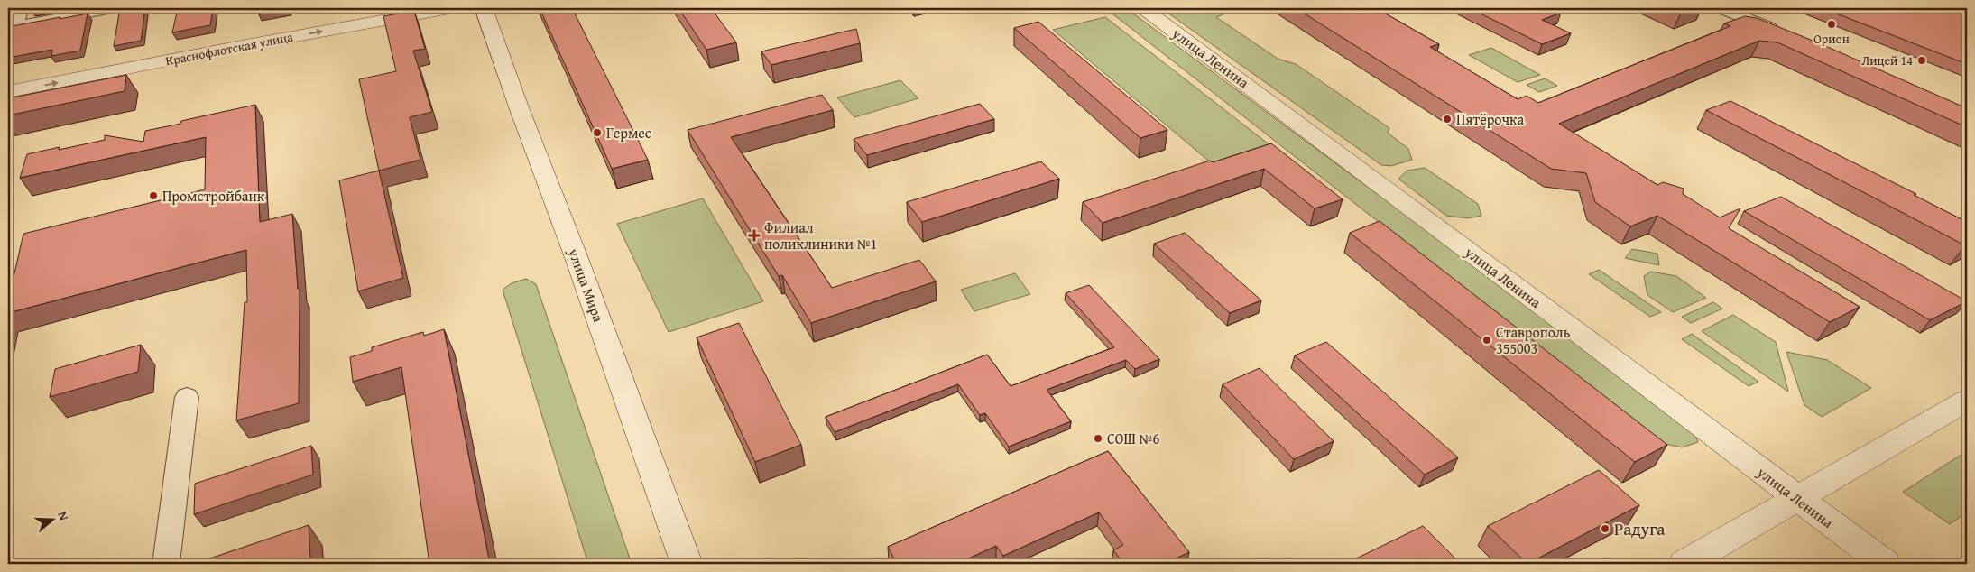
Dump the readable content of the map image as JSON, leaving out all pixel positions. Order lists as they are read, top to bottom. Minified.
{"streets":{"main road":["Краснофлотская улица","улица Ленина","улица Мира"]},"one_way":["Краснофлотская улица"],"places":{"other":["Орион","Лицей 14","Пятёрочка","Гермес","Промстройбанк","Ставрополь 355003","СОШ №6","Радуга"],"health":["Филиал поликлиники №1"]},"north":"right"}
